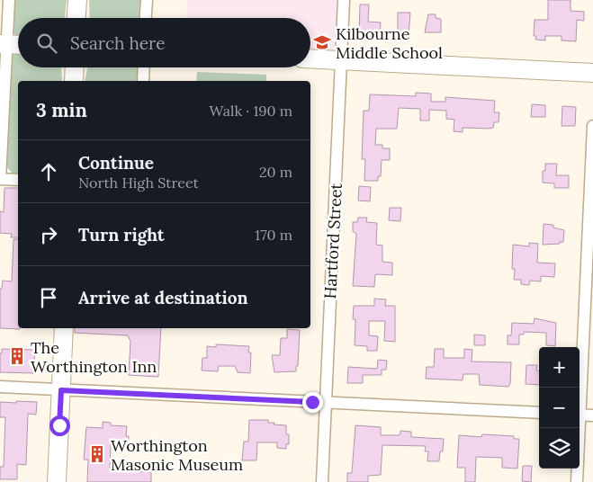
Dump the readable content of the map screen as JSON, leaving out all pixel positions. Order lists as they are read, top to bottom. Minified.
{"streets":{"street":["Hartford Street"]},"places":{"school or university":["Kilbourne Middle School"],"building":["The Worthington Inn","Worthington Masonic Museum"]},"page":{"search":"Search here","heading":["3 min","Walk · 190 m"],"list":[["Continue","North High Street","20 m"],["Turn right","170 m"],"Arrive at destination"],"map_buttons":["+","−"]}}
